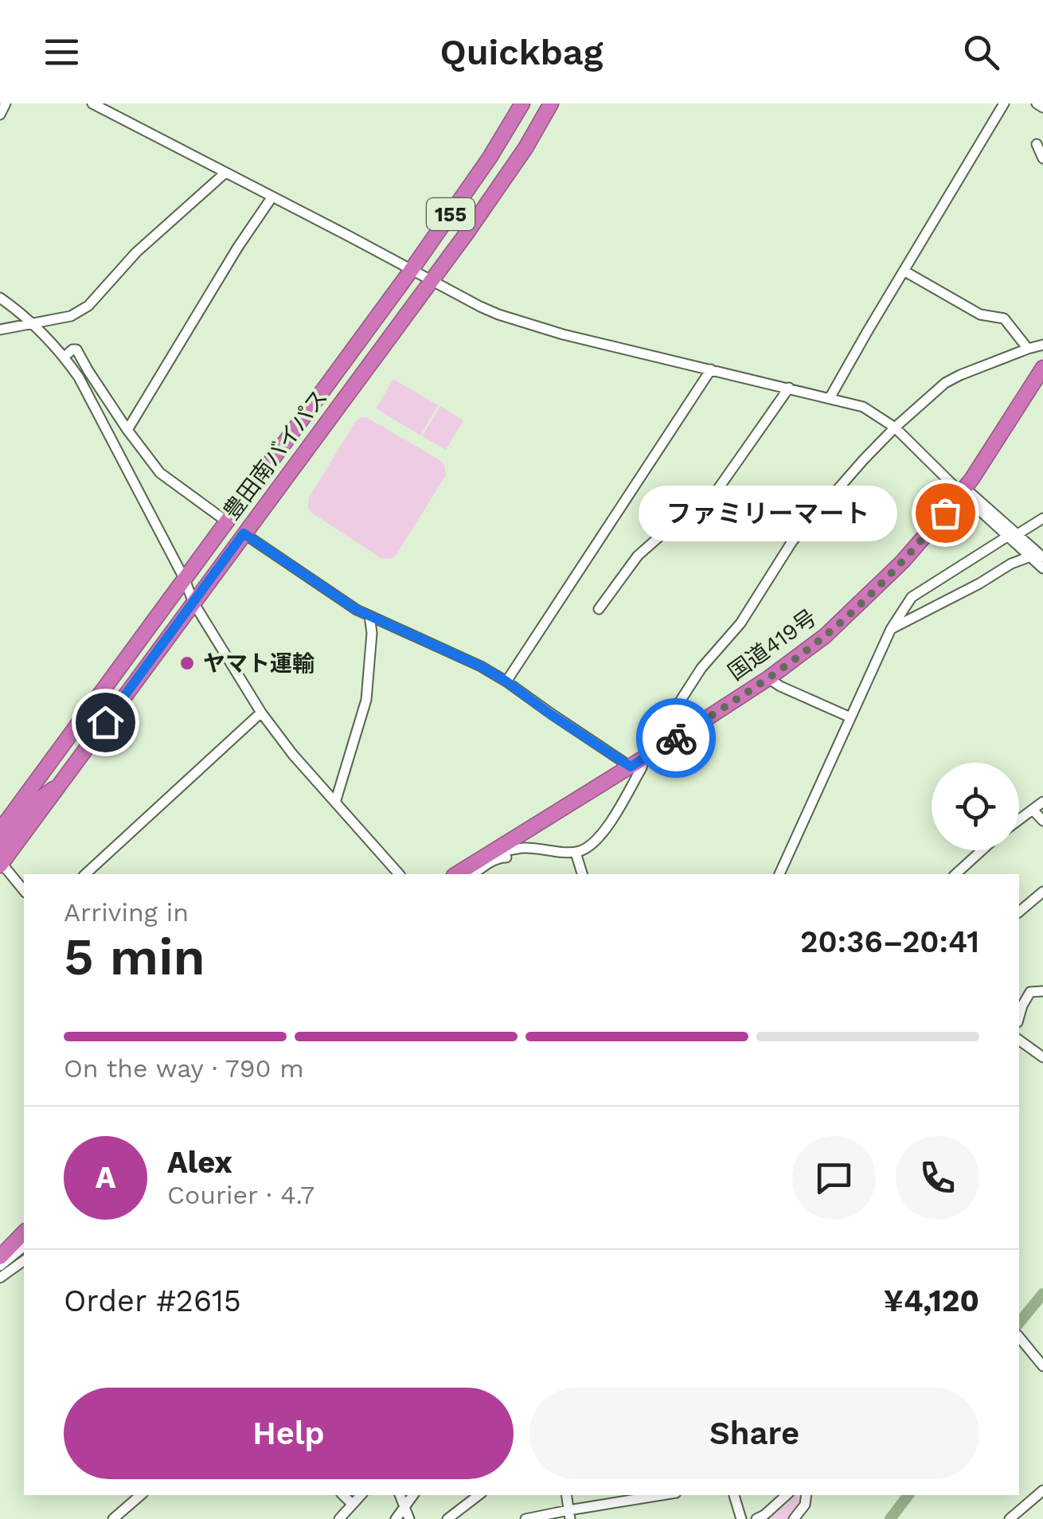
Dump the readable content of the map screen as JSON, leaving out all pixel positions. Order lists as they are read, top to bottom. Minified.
{"streets":{"highway":["155","豊田南バイパス","国道419号"]},"places":["ファミリーマート","ヤマト運輸"],"page":{"header":"Quickbag","bubble":"ファミリーマート","heading":["5 min","Arriving in","20:36–20:41"],"panel":["Alex","Courier · 4.7","Order #2615","¥4,120"],"bar":"On the way · 790 m","round":"A","buttons":["Help","Share"]}}
